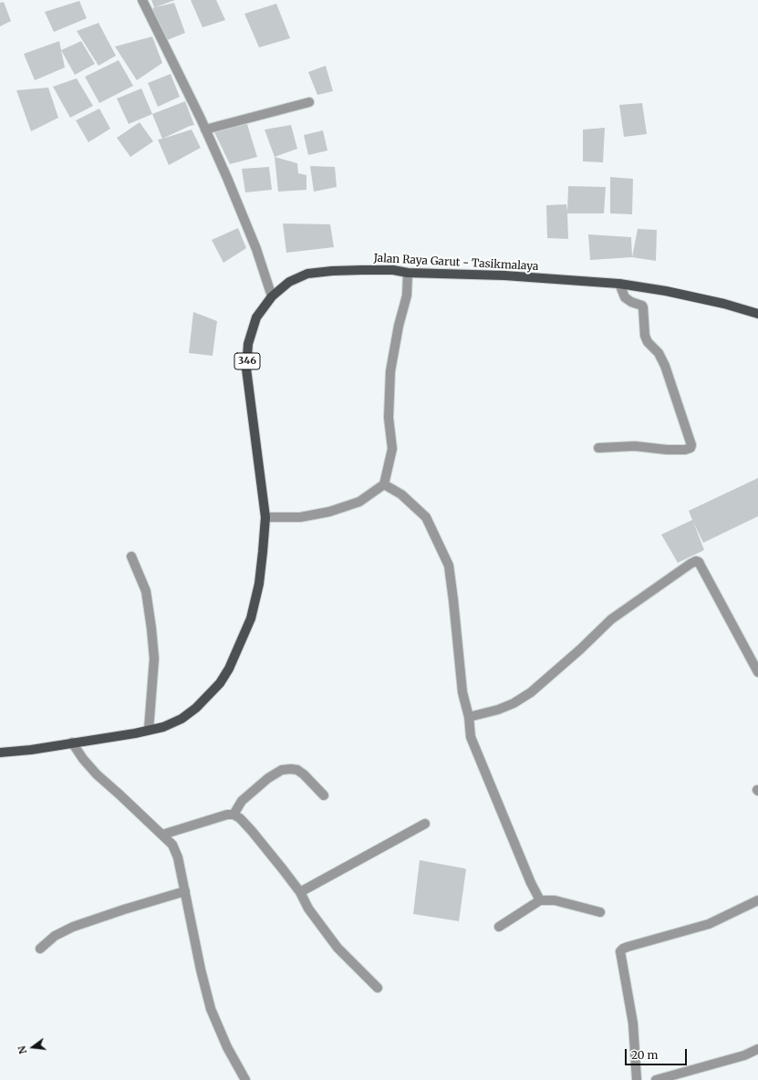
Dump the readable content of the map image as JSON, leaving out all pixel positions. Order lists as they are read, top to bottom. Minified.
{"streets":{"main road":["Jalan Raya Garut - Tasikmalaya","346"]},"scale_bar":"20 m","north":"left"}
